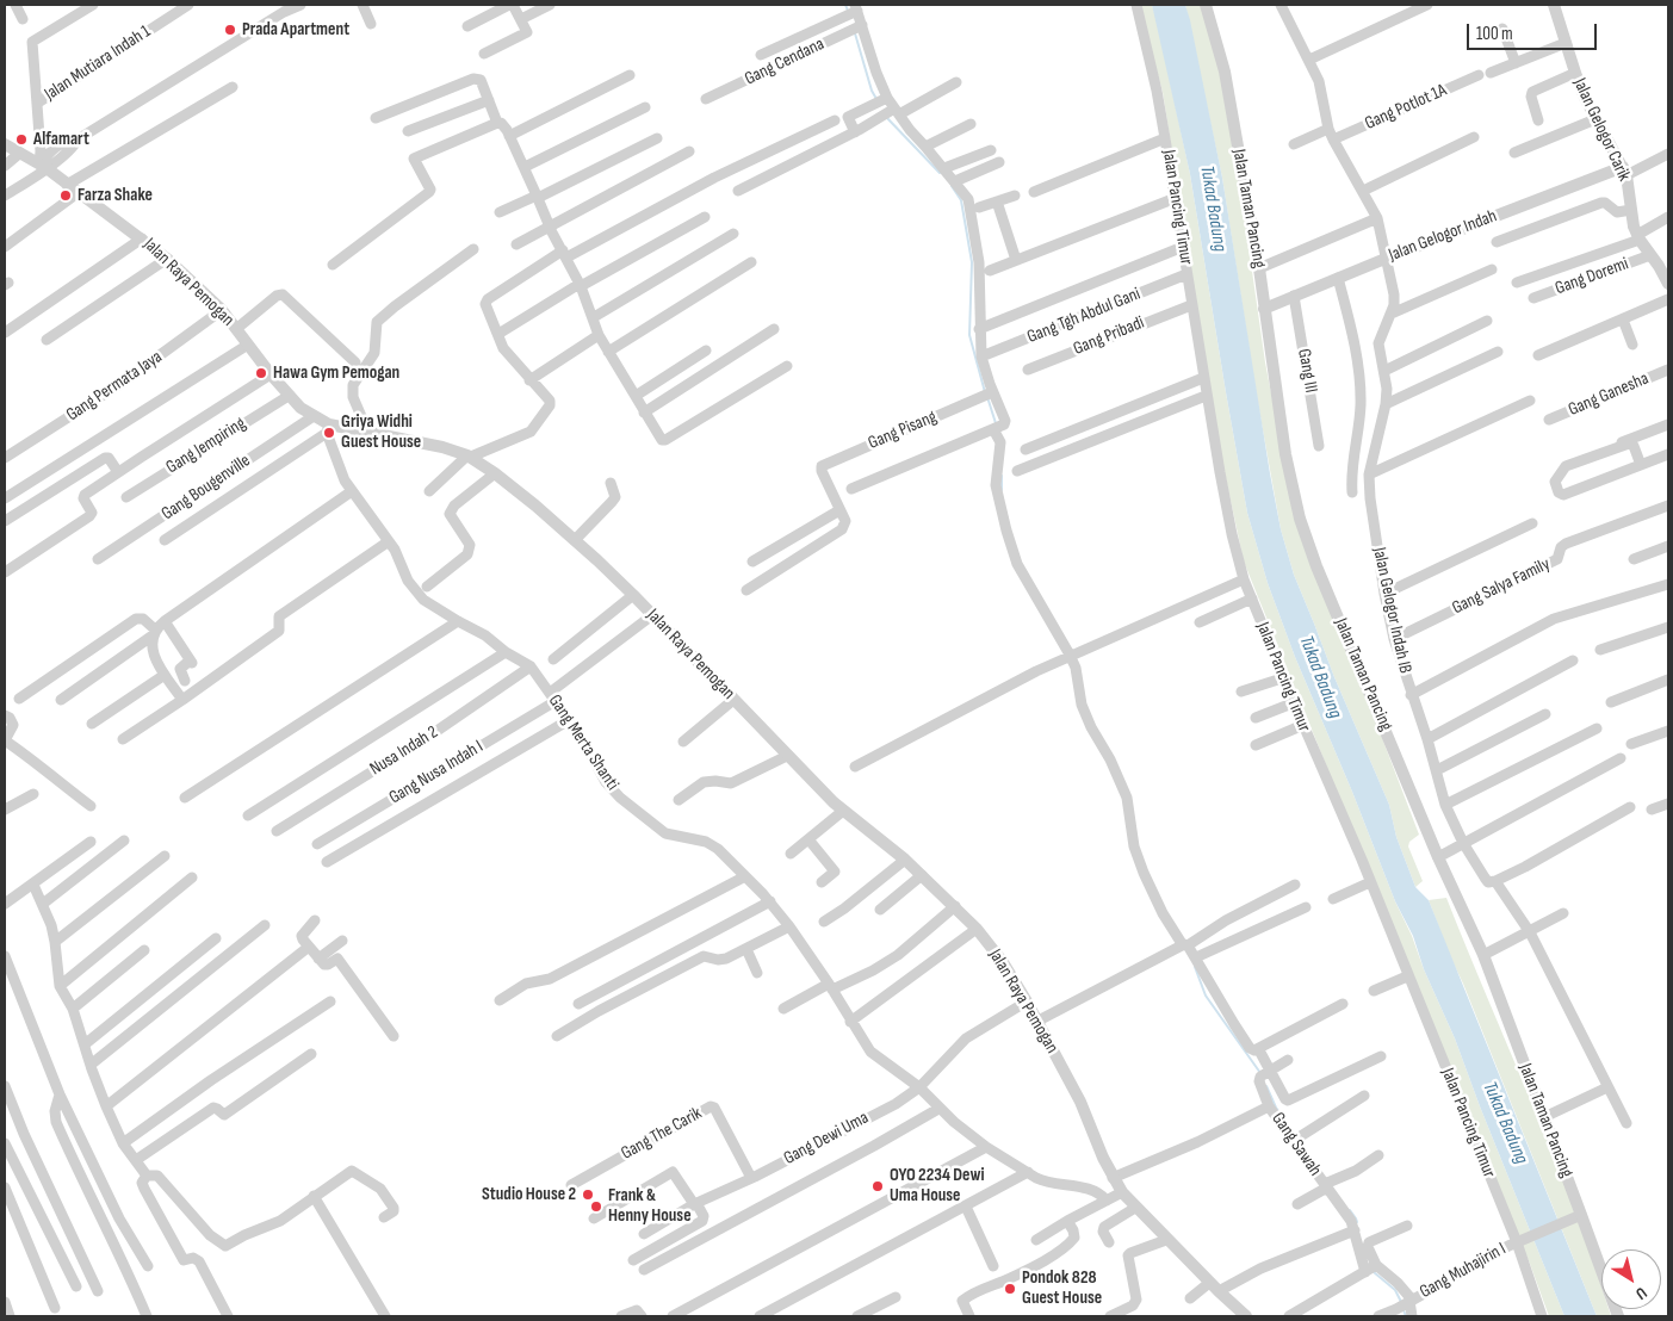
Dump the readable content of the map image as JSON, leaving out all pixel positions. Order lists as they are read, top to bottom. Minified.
{"streets":{"street":["Gang Cendana","Jalan Mutiara Indah 1","Gang Potlot 1A","Jalan Gelogor Carik","Jalan Pancing Timur","Jalan Taman Pancing","Jalan Gelogor Indah","Gang Doremi","Jalan Raya Pemogan","Gang Tgh Abdul Gani","Gang Pribadi","Gang III","Gang Permata Jaya","Gang Ganesha","Gang Pisang","Gang Jempiring","Gang Bougenville","Gang Salya Family","Jalan Gelogor Indah IB","Gang Merta Shanti","Nusa Indah 2","Gang Nusa Indah I","Gang The Carik","Gang Dewi Uma","Gang Sawah","Gang Muhajirin I"]},"crossings":[["Gang Potlot 1A","Jalan Gelogor Indah IB"],["Jalan Gelogor Carik","Jalan Gelogor Indah"],["Jalan Gelogor Carik","Gang Doremi"],["Jalan Pancing Timur","Gang Tgh Abdul Gani"],["Jalan Pancing Timur","Gang Pribadi"],["Jalan Pancing Timur","Gang Muhajirin I"],["Jalan Taman Pancing","Jalan Gelogor Indah"],["Jalan Taman Pancing","Gang Muhajirin I"],["Jalan Gelogor Indah","Gang III"],["Jalan Gelogor Indah","Jalan Gelogor Indah IB"],["Jalan Raya Pemogan","Gang Permata Jaya"],["Jalan Raya Pemogan","Gang Jempiring"],["Jalan Raya Pemogan","Gang Bougenville"],["Jalan Raya Pemogan","Gang Merta Shanti"],["Jalan Raya Pemogan","Gang Nusa Indah I"],["Jalan Raya Pemogan","Gang Dewi Uma"],["Jalan Raya Pemogan","Gang Sawah"],["Gang Salya Family","Jalan Gelogor Indah IB"],["Gang Merta Shanti","Nusa Indah 2"],["Gang Merta Shanti","Gang Nusa Indah I"],["Gang Merta Shanti","Gang Dewi Uma"],["Gang The Carik","Gang Dewi Uma"]],"water":["Tukad Badung"],"places":["Prada Apartment","Alfamart","Farza Shake","Hawa Gym Pemogan","Griya Widhi Guest House","OYO 2234 Dewi Uma House","Studio House 2","Frank & Henny House","Pondok 828 Guest House"],"scale_bar":"100 m","north":"bottom right"}
